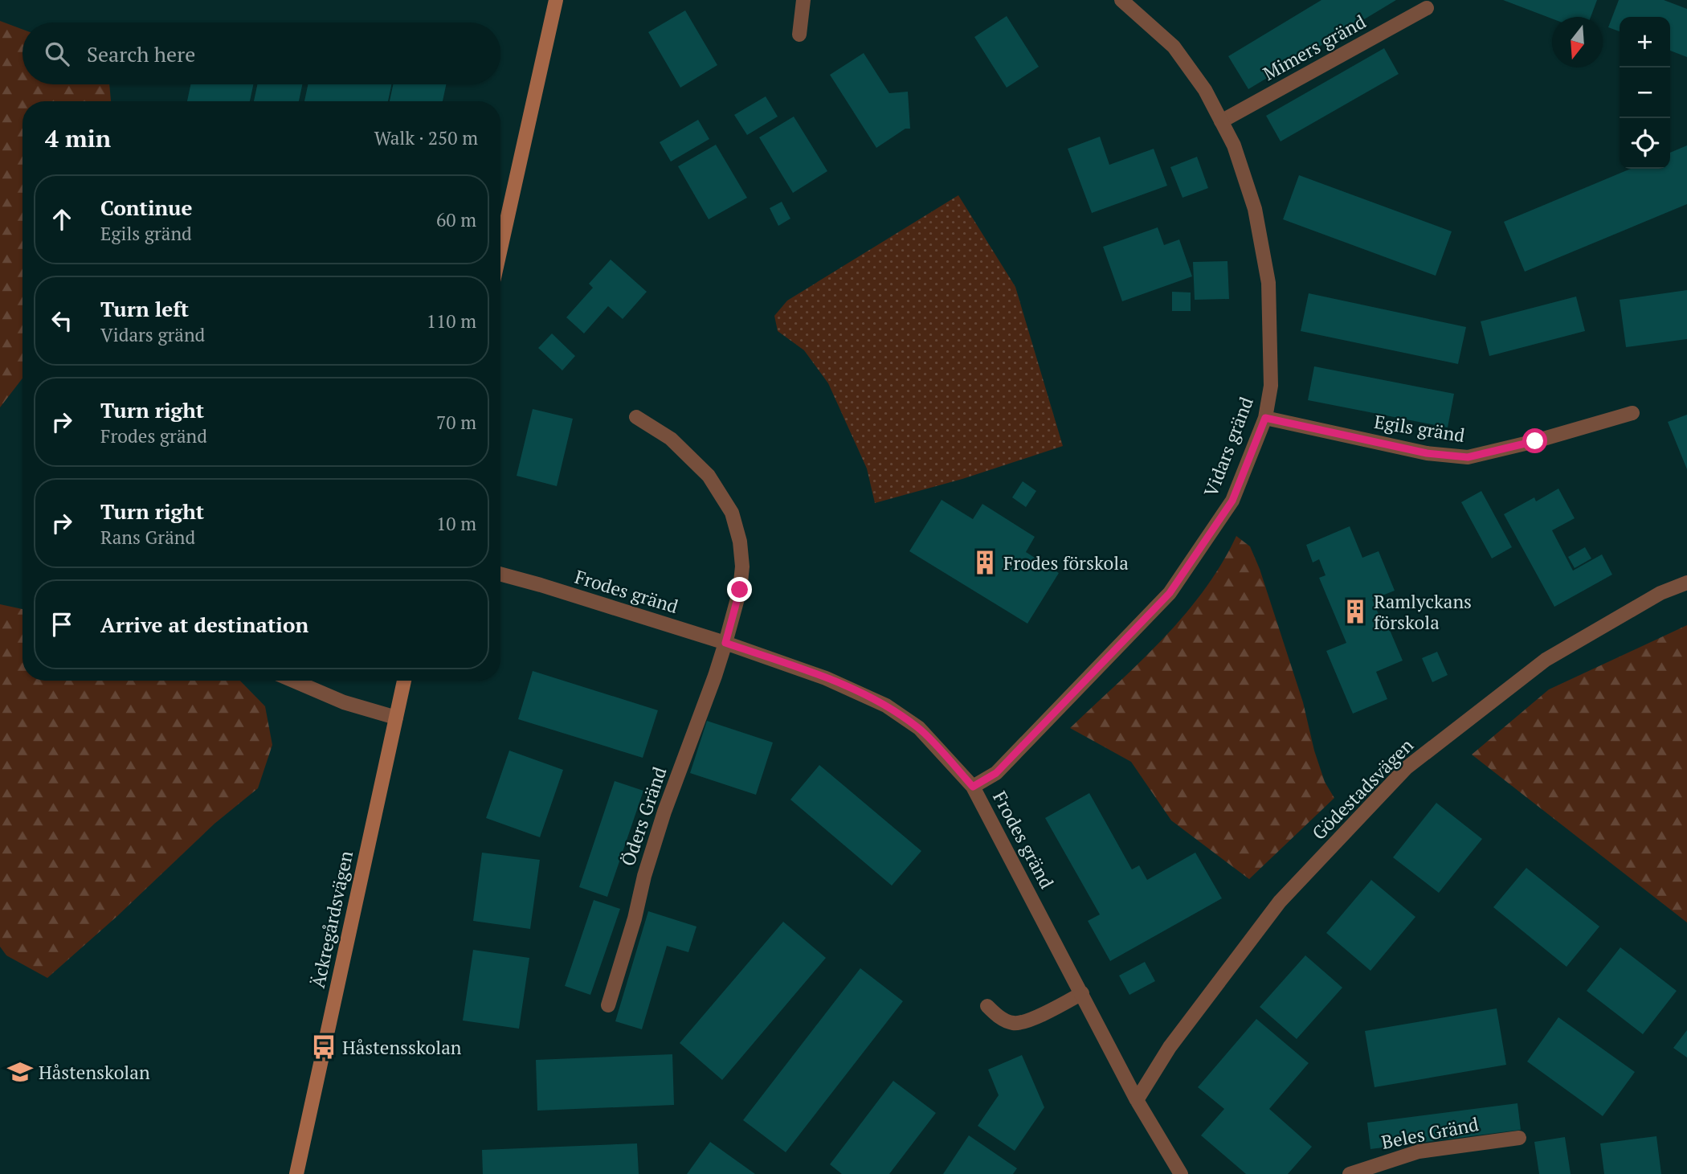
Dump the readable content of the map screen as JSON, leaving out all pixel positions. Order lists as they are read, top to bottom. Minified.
{"streets":{"street":["Mimers gränd","Egils gränd","Vidars gränd","Frodes gränd","Gödestadsvägen","Öders Gränd","Äckregårdsvägen","Beles Gränd"]},"crossings":[["Mimers gränd","Vidars gränd"],["Egils gränd","Vidars gränd"],["Vidars gränd","Frodes gränd"],["Frodes gränd","Gödestadsvägen"],["Frodes gränd","Öders Gränd"]],"places":{"building":["Frodes förskola","Ramlyckans förskola"],"bus stop":["Håstensskolan"],"school or university":["Håstenskolan"]},"north":"bottom","page":{"map_buttons":["+","−"],"search":"Search here","heading":["4 min","Walk · 250 m"],"list":[["Continue","Egils gränd","60 m"],["Turn left","Vidars gränd","110 m"],["Turn right","Frodes gränd","70 m"],["Turn right","Rans Gränd","10 m"],"Arrive at destination"]}}
